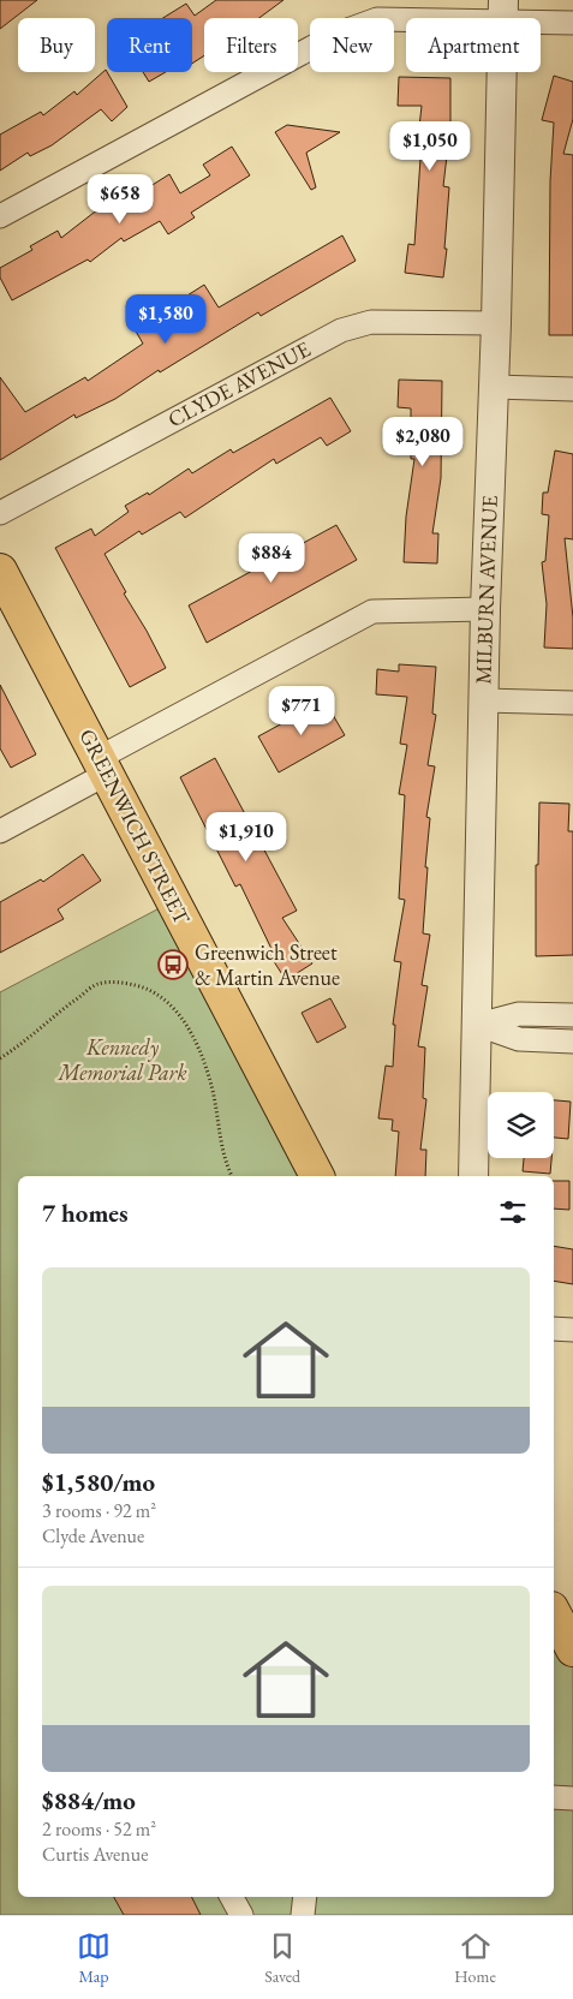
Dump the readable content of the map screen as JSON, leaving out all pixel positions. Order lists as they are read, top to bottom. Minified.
{"streets":{"main road":["GREENWICH STREET"],"street":["CLYDE AVENUE","MILBURN AVENUE"]},"crossings":[["CLYDE AVENUE","MILBURN AVENUE"]],"parks":["Kennedy Memorial Park"],"places":{"bus stop":["Greenwich Street & Martin Avenue"]},"page":{"chip":["Buy","Rent","Filters","New","Apartment"],"price":["$1,050","$658","$1,580","$2,080","$884","$771","$1,910"],"heading":"7 homes","list":[{"name":"$1,580/mo","note":"3 rooms · 92 m² · Clyde Avenue"},{"name":"$884/mo","note":"2 rooms · 52 m² · Curtis Avenue"}],"tabs":["Map","Saved","Home"]}}
